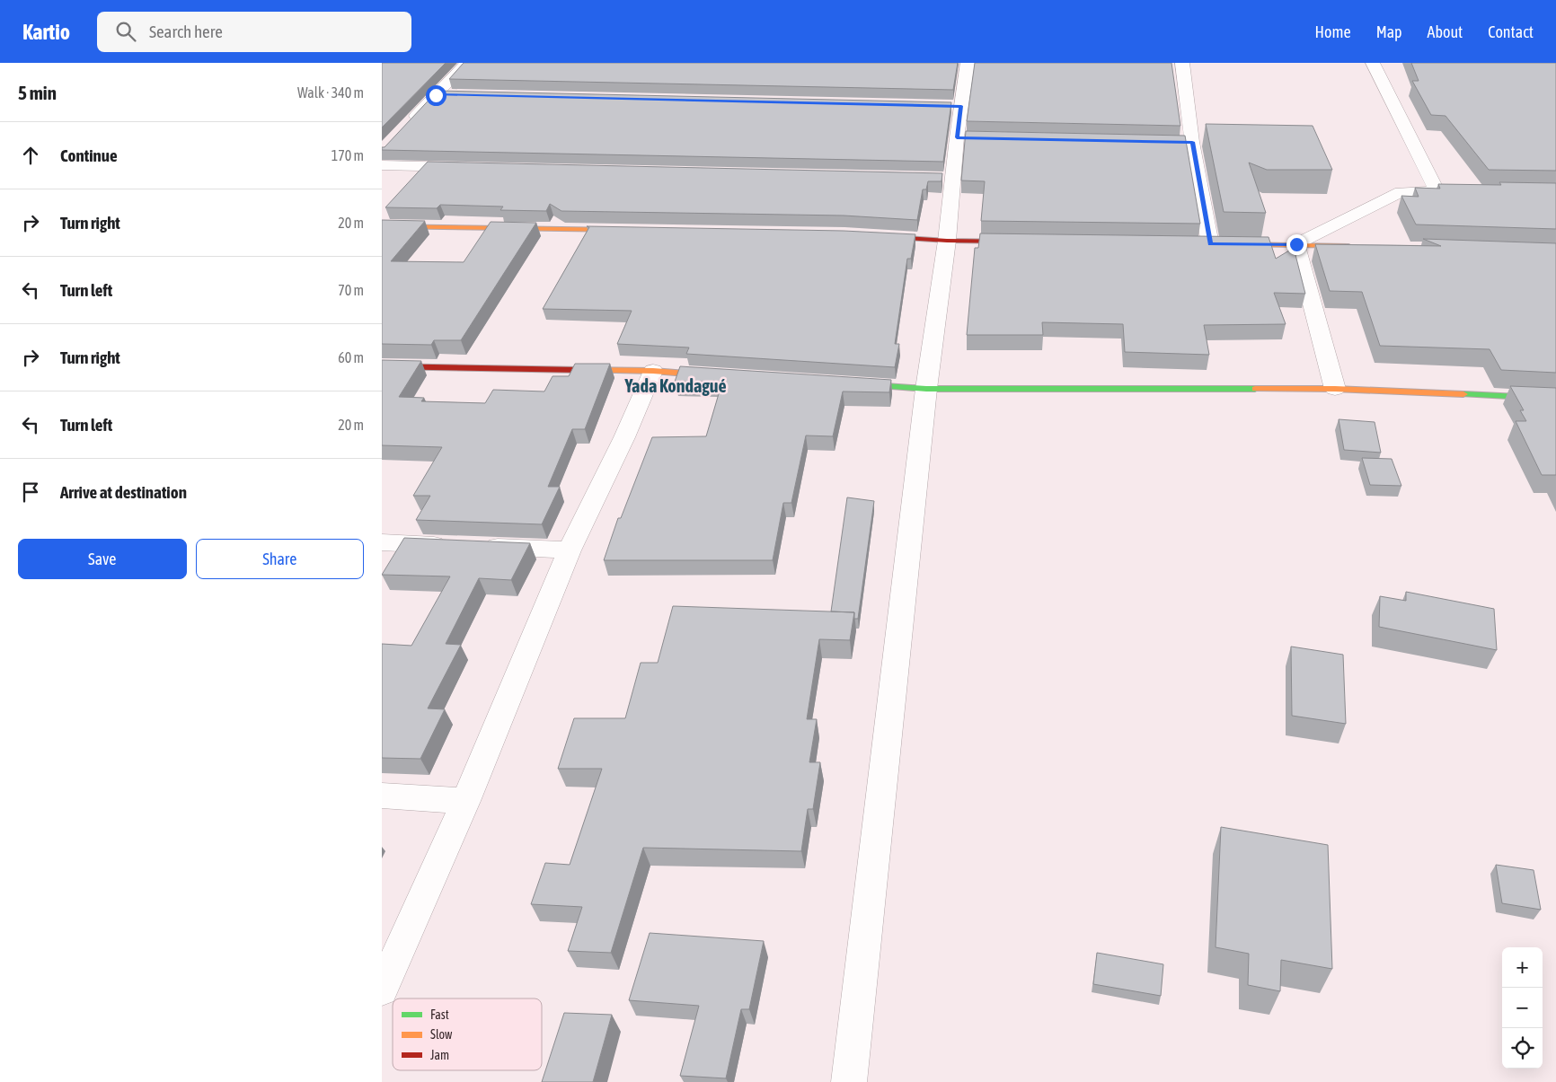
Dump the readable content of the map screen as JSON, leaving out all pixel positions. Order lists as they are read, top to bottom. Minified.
{"districts":["Yada Kondagué"],"legend":["Fast","Slow","Jam"],"page":{"header":"Kartio","search":"Search here","nav":["Home","Map","About","Contact"],"heading":["5 min","Walk · 340 m"],"list":[["Continue","170 m"],["Turn right","20 m"],["Turn left","70 m"],["Turn right","60 m"],["Turn left","20 m"],"Arrive at destination"],"buttons":["Save","Share"],"map_buttons":["+","−"]}}
